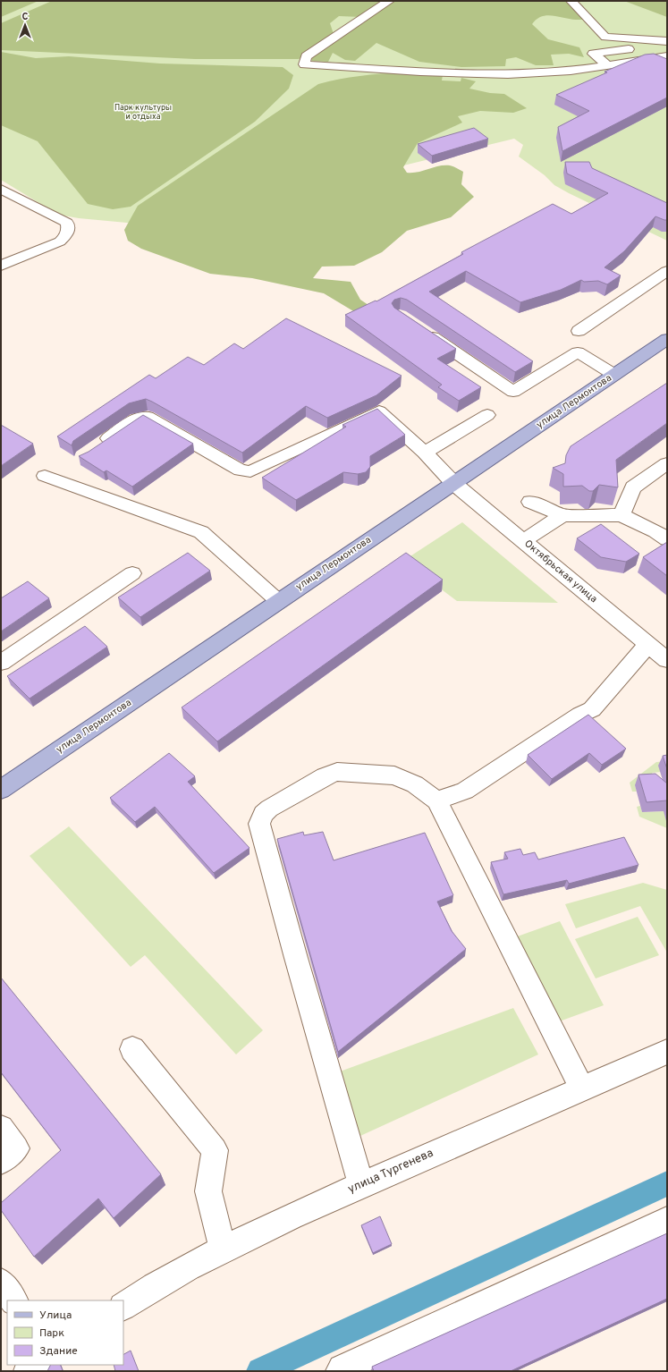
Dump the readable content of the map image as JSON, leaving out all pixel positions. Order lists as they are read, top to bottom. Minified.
{"streets":{"main road":["улица Лермонтова"],"street":["Октябрьская улица","улица Тургенева"]},"crossings":[["улица Лермонтова","Октябрьская улица"]],"parks":["Парк культуры и отдыха"],"legend":["Улица","Парк","Здание"],"north":"top"}
